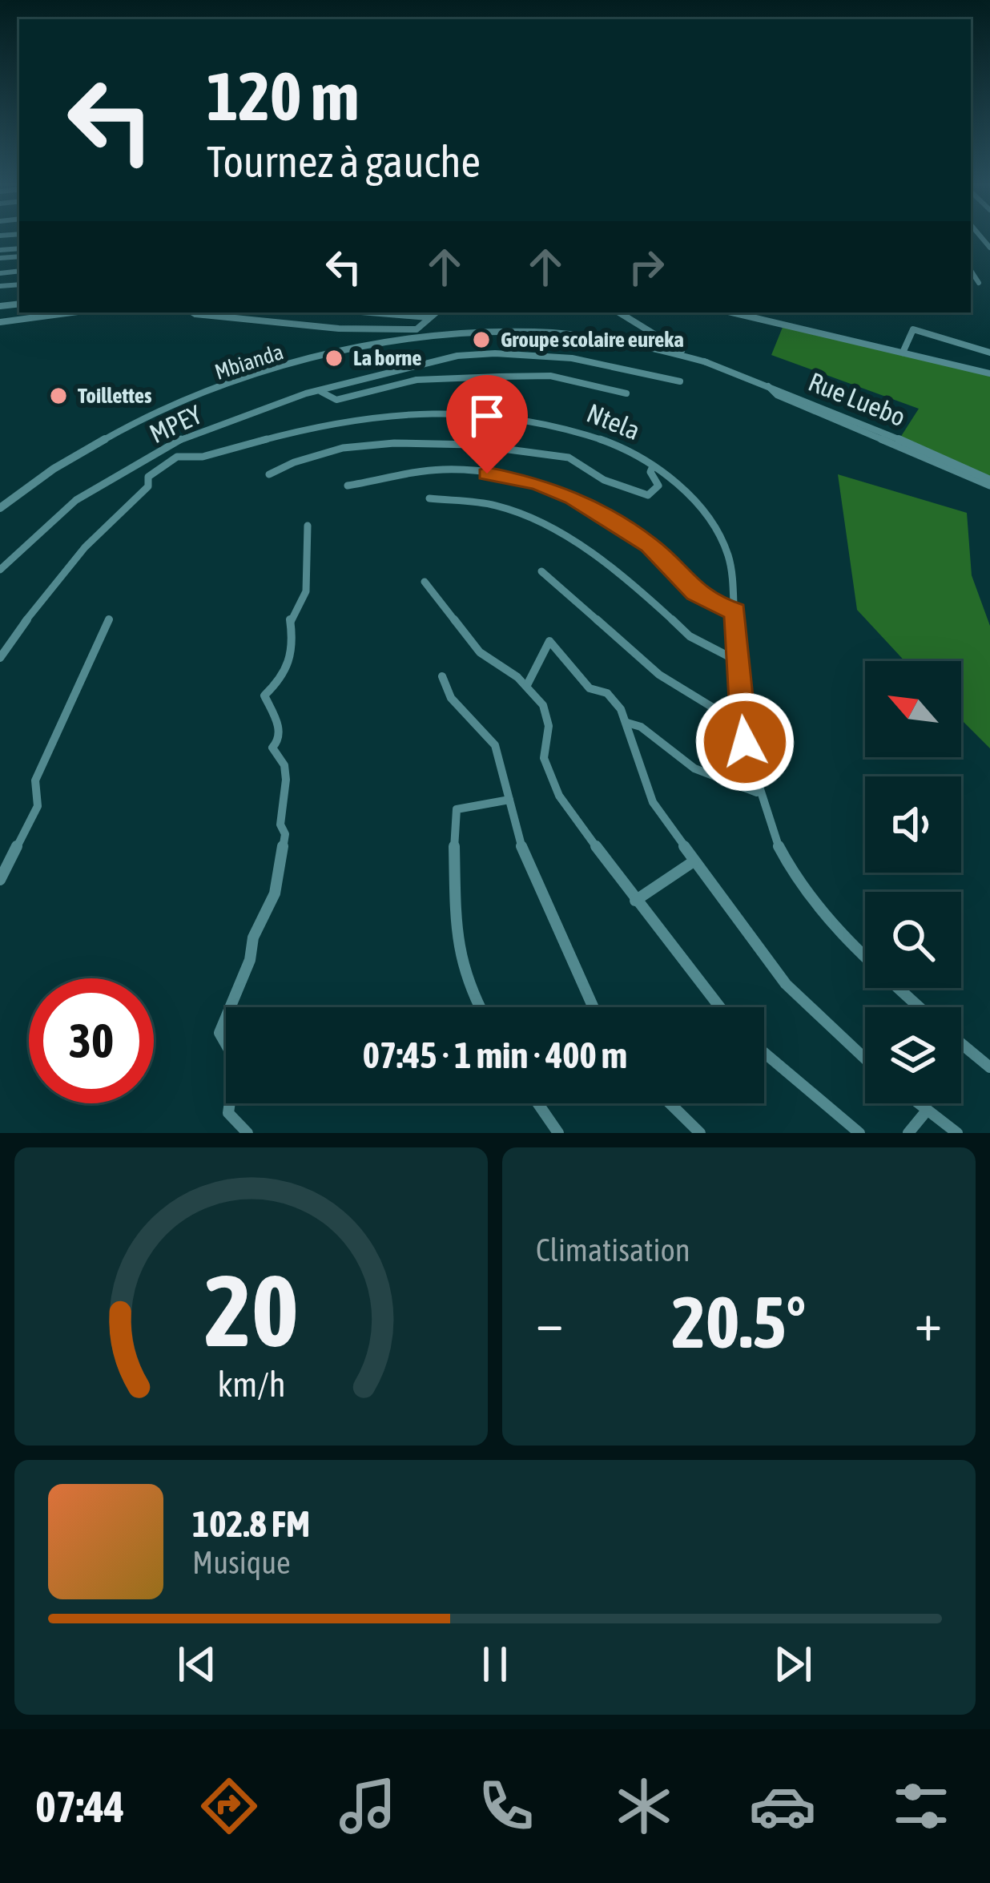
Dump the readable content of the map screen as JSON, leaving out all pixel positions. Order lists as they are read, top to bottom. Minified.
{"streets":{"street":["Mbianda","Rue Luebo","Ntela","MPEY"]},"crossings":[["Mbianda","Rue Luebo"]],"places":["Groupe scolaire eureka","La borne","Toillettes"],"north":"top left","page":{"turn":["120 m","Tournez à gauche"],"limit":"30","trip":"07:45 · 1 min · 400 m","tile":"Climatisation","heat":["−","20.5°","+"],"song":["102.8 FM","Musique"],"tabs":"07:44","gauge":["20","km/h"]}}
